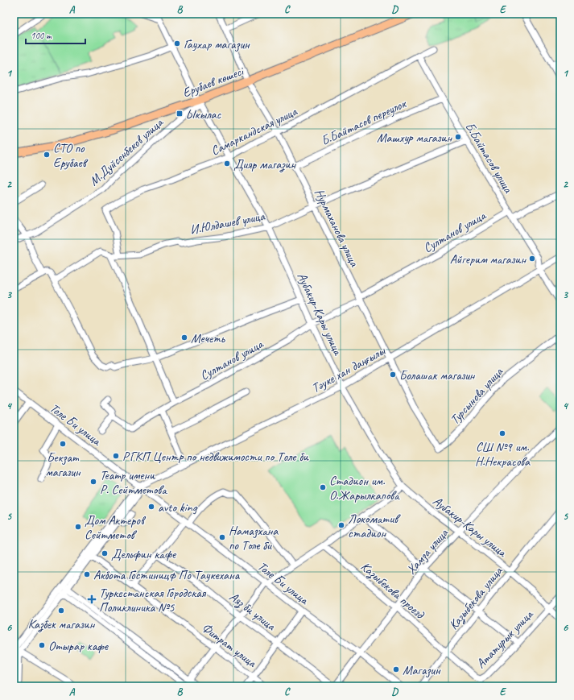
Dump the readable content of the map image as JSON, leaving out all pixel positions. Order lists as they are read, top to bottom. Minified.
{"streets":{"main road":["Ерубаев көшесі"],"street":["Б.Байтасов переулок","Самаркандская улица","М.Дуйсенбеков улица","Б.Байтасов улица","И.Юлдашев улица","Нурмаханова улица","Султанов улица","Аубакир-Кары улица","Тәуке хан даңғылы","Турсынова улица","Толе Би улица","Хамза улица","Казыбекова проезд","Казыбекова улица","Аяз би улица","Ататурык улица","Фитрат улица"]},"crossings":[["Ерубаев көшесі","М.Дуйсенбеков улица"],["Ерубаев көшесі","Нурмаханова улица"],["Ерубаев көшесі","Аубакир-Кары улица"],["Б.Байтасов переулок","Б.Байтасов улица"],["Б.Байтасов переулок","Нурмаханова улица"],["Самаркандская улица","Б.Байтасов улица"],["Самаркандская улица","И.Юлдашев улица"],["Самаркандская улица","Нурмаханова улица"],["Самаркандская улица","Аубакир-Кары улица"],["М.Дуйсенбеков улица","Аубакир-Кары улица"],["Б.Байтасов улица","И.Юлдашев улица"],["Б.Байтасов улица","Султанов улица"],["Б.Байтасов улица","Тәуке хан даңғылы"],["И.Юлдашев улица","Нурмаханова улица"],["И.Юлдашев улица","Аубакир-Кары улица"],["Нурмаханова улица","Султанов улица"],["Нурмаханова улица","Тәуке хан даңғылы"],["Нурмаханова улица","Турсынова улица"],["Султанов улица","Аубакир-Кары улица"],["Аубакир-Кары улица","Тәуке хан даңғылы"],["Аубакир-Кары улица","Хамза улица"],["Аубакир-Кары улица","Казыбекова улица"],["Аубакир-Кары улица","Ататурык улица"],["Тәуке хан даңғылы","Толе Би улица"],["Тәуке хан даңғылы","Фитрат улица"],["Толе Би улица","Хамза улица"],["Хамза улица","Казыбекова проезд"],["Хамза улица","Аяз би улица"],["Казыбекова проезд","Казыбекова улица"],["Казыбекова проезд","Ататурык улица"],["Казыбекова улица","Ататурык улица"]],"places":{"other":["Гаухар магазин","Машхур магазин","СТО по Ерубаев","Дияр магазин","Айгерим магазин","Мечеть","Болашак магазин","СШ №9 им. Н.Некрасова","Бекзат магазин","РГКП Центр по недвижимости по Толе би","Театр имени Р. Сейтметова","Стадион им. О.Жарылкапова","avto king","Локоматив стадион","Дом Актеров Сейтметов","Намазхана по Толе би","Дельфин кафе","Акбота Гостиницф По Таукехана","Казбек магазин","Отырар кафе","Магазин"],"transit":["Ыкылас"],"health":["Туркестанская Городская Поликлиника №5"]},"scale_bar":"100 m","grid":{"columns":["A","B","C","D","E"],"rows":["1","2","3","4","5","6"]}}
